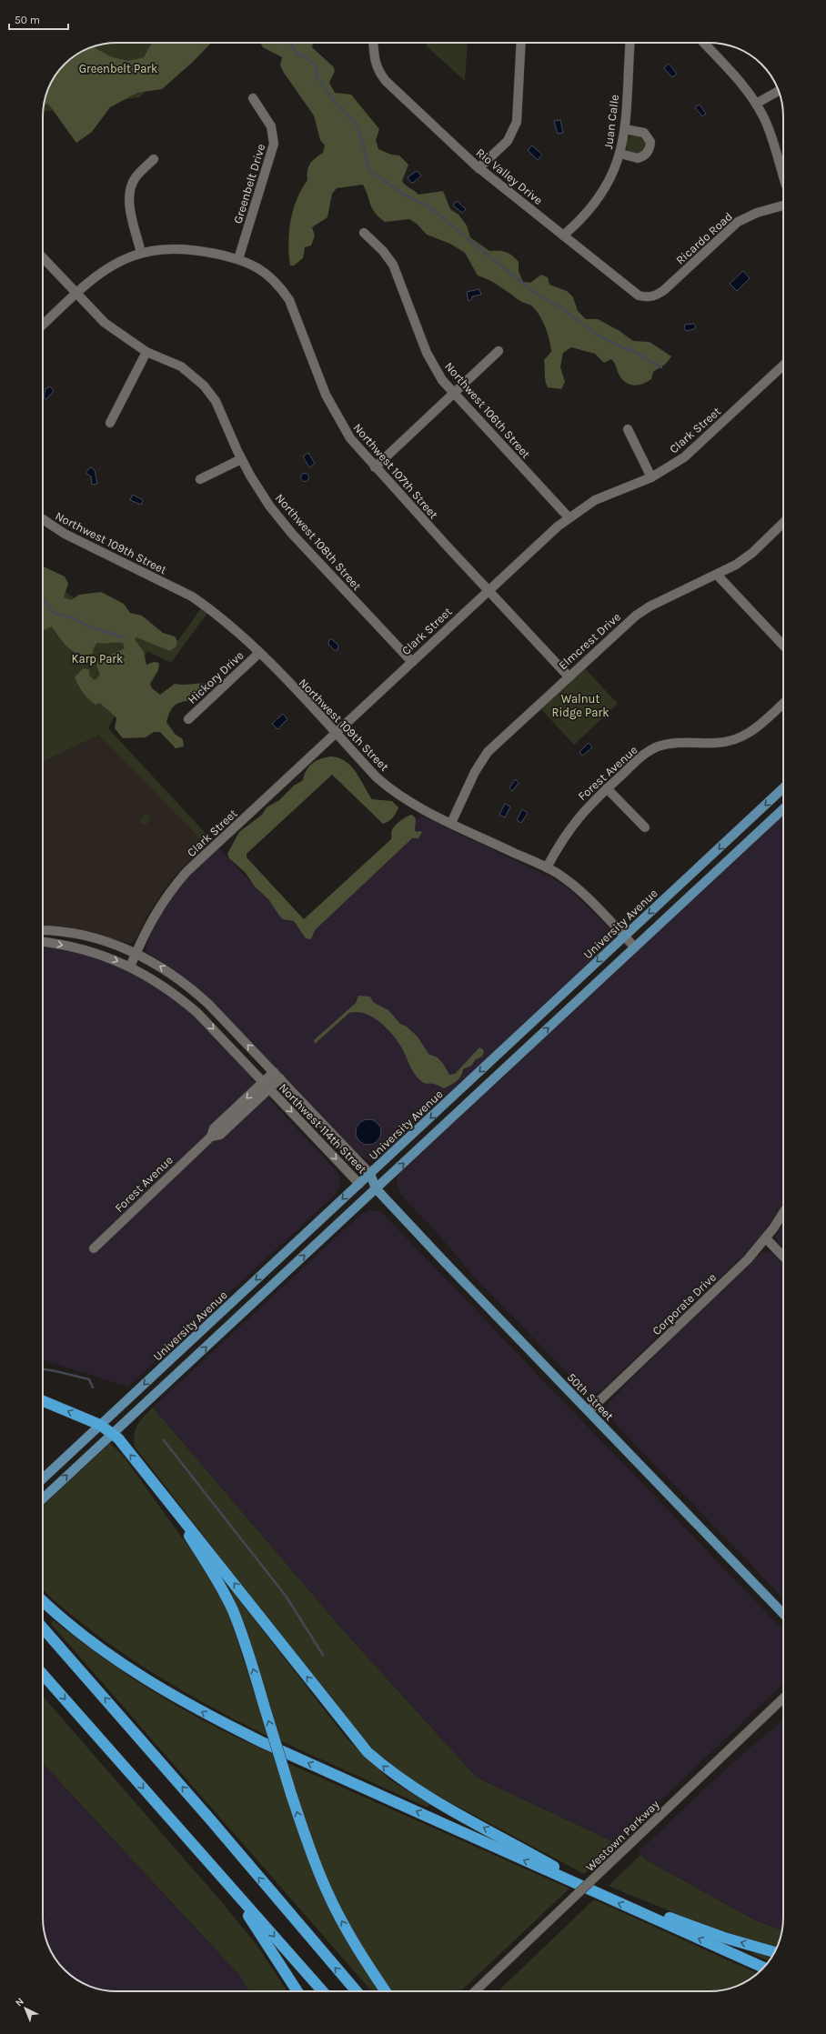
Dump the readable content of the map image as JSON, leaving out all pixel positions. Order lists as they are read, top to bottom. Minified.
{"streets":{"main road":["University Avenue","Northwest 114th Street","50th Street"],"street":["Juan Calle","Rio Valley Drive","Greenbelt Drive","Ricardo Road","Northwest 106th Street","Clark Street","Northwest 107th Street","Northwest 108th Street","Northwest 109th Street","Elmcrest Drive","Hickory Drive","Forest Avenue","Corporate Drive","Westown Parkway"]},"crossings":[["Juan Calle","Rio Valley Drive"],["Rio Valley Drive","Ricardo Road"],["Greenbelt Drive","Northwest 107th Street"],["Northwest 106th Street","Clark Street"],["Clark Street","Northwest 107th Street"],["Clark Street","Northwest 108th Street"],["Clark Street","Northwest 109th Street"],["Clark Street","Northwest 114th Street"],["Northwest 107th Street","Northwest 108th Street"],["Northwest 107th Street","Elmcrest Drive"],["Northwest 109th Street","Elmcrest Drive"],["Northwest 109th Street","Hickory Drive"],["Northwest 109th Street","Forest Avenue"],["Northwest 109th Street","University Avenue"],["Forest Avenue","Northwest 114th Street"],["University Avenue","Northwest 114th Street"],["Northwest 114th Street","50th Street"],["Corporate Drive","50th Street"]],"parks":["Greenbelt Park","Karp Park","Walnut Ridge Park"],"scale_bar":"50 m","north":"top left"}
